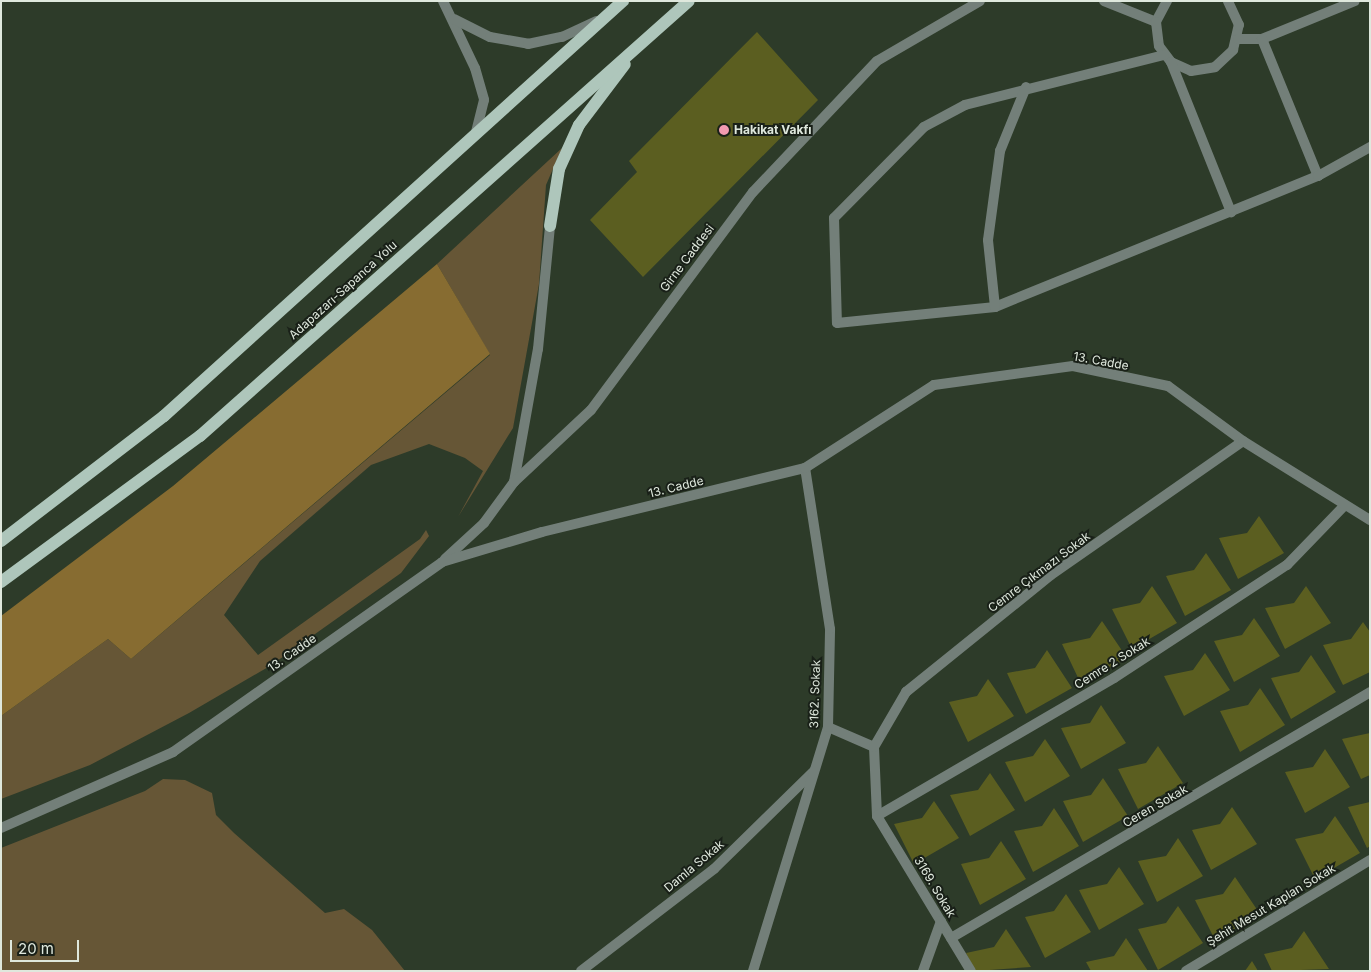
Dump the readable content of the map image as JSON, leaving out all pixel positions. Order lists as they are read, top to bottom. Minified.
{"streets":{"main road":["Adapazarı-Sapanca Yolu"],"street":["Girne Caddesi","13. Cadde","Cemre Çıkmazı Sokak","Cemre 2 Sokak","3162. Sokak","Ceren Sokak","Damla Sokak","3169. Sokak","Şehit Mesut Kaplan Sokak"]},"crossings":[["Girne Caddesi","13. Cadde"],["13. Cadde","Cemre Çıkmazı Sokak"],["13. Cadde","Cemre 2 Sokak"],["13. Cadde","3162. Sokak"],["Cemre 2 Sokak","3169. Sokak"],["3162. Sokak","Damla Sokak"],["Ceren Sokak","3169. Sokak"]],"places":["Hakikat Vakfı"],"scale_bar":"20 m"}
